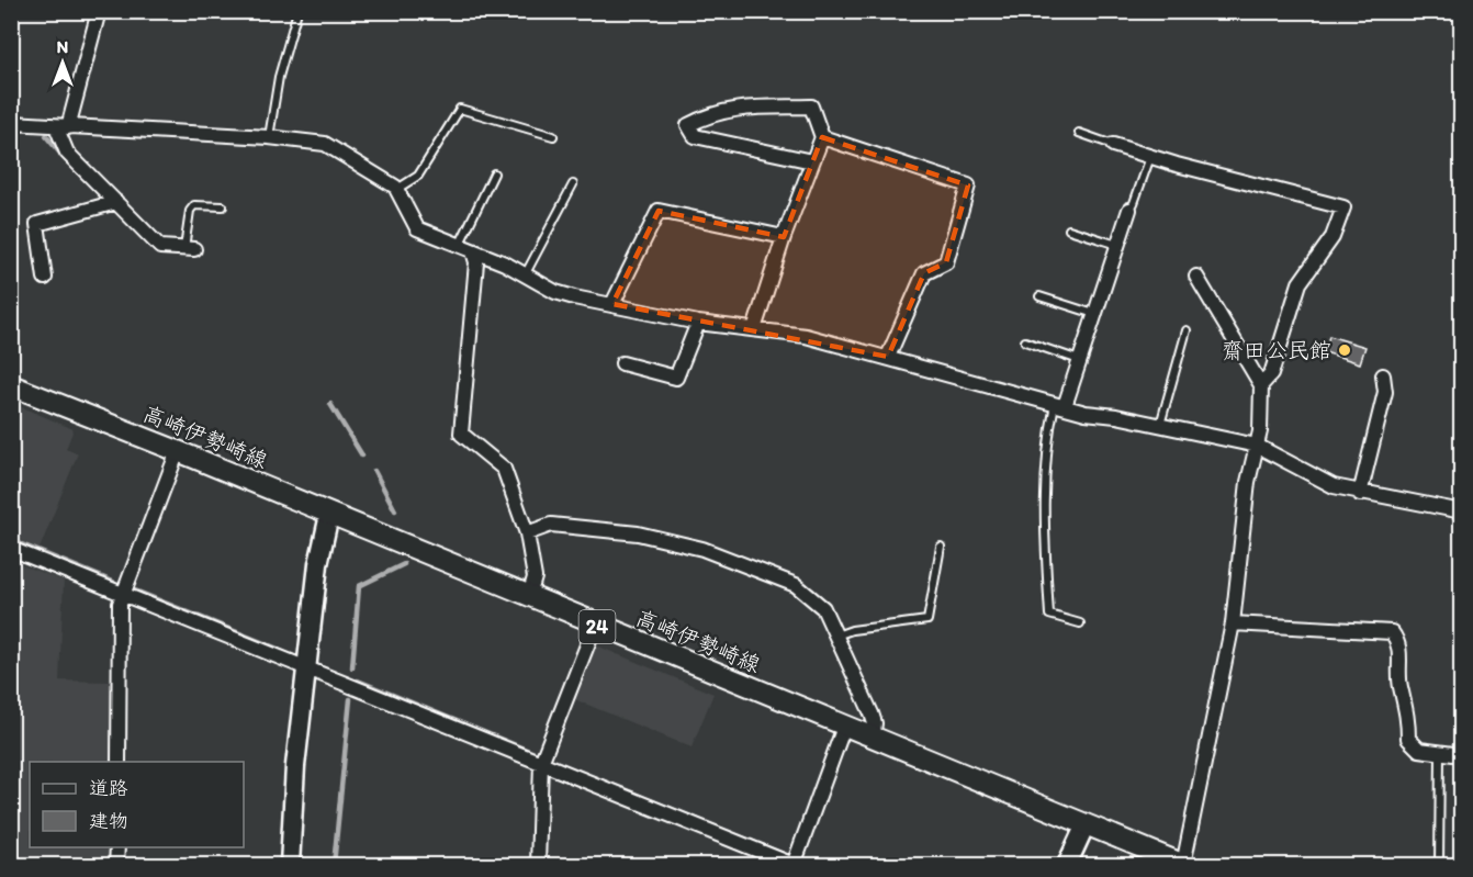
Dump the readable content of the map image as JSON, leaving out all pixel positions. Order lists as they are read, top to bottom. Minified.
{"streets":{"main road":["高崎伊勢崎線","24"]},"places":["齋田公民館"],"legend":["道路","建物"],"north":"top"}
